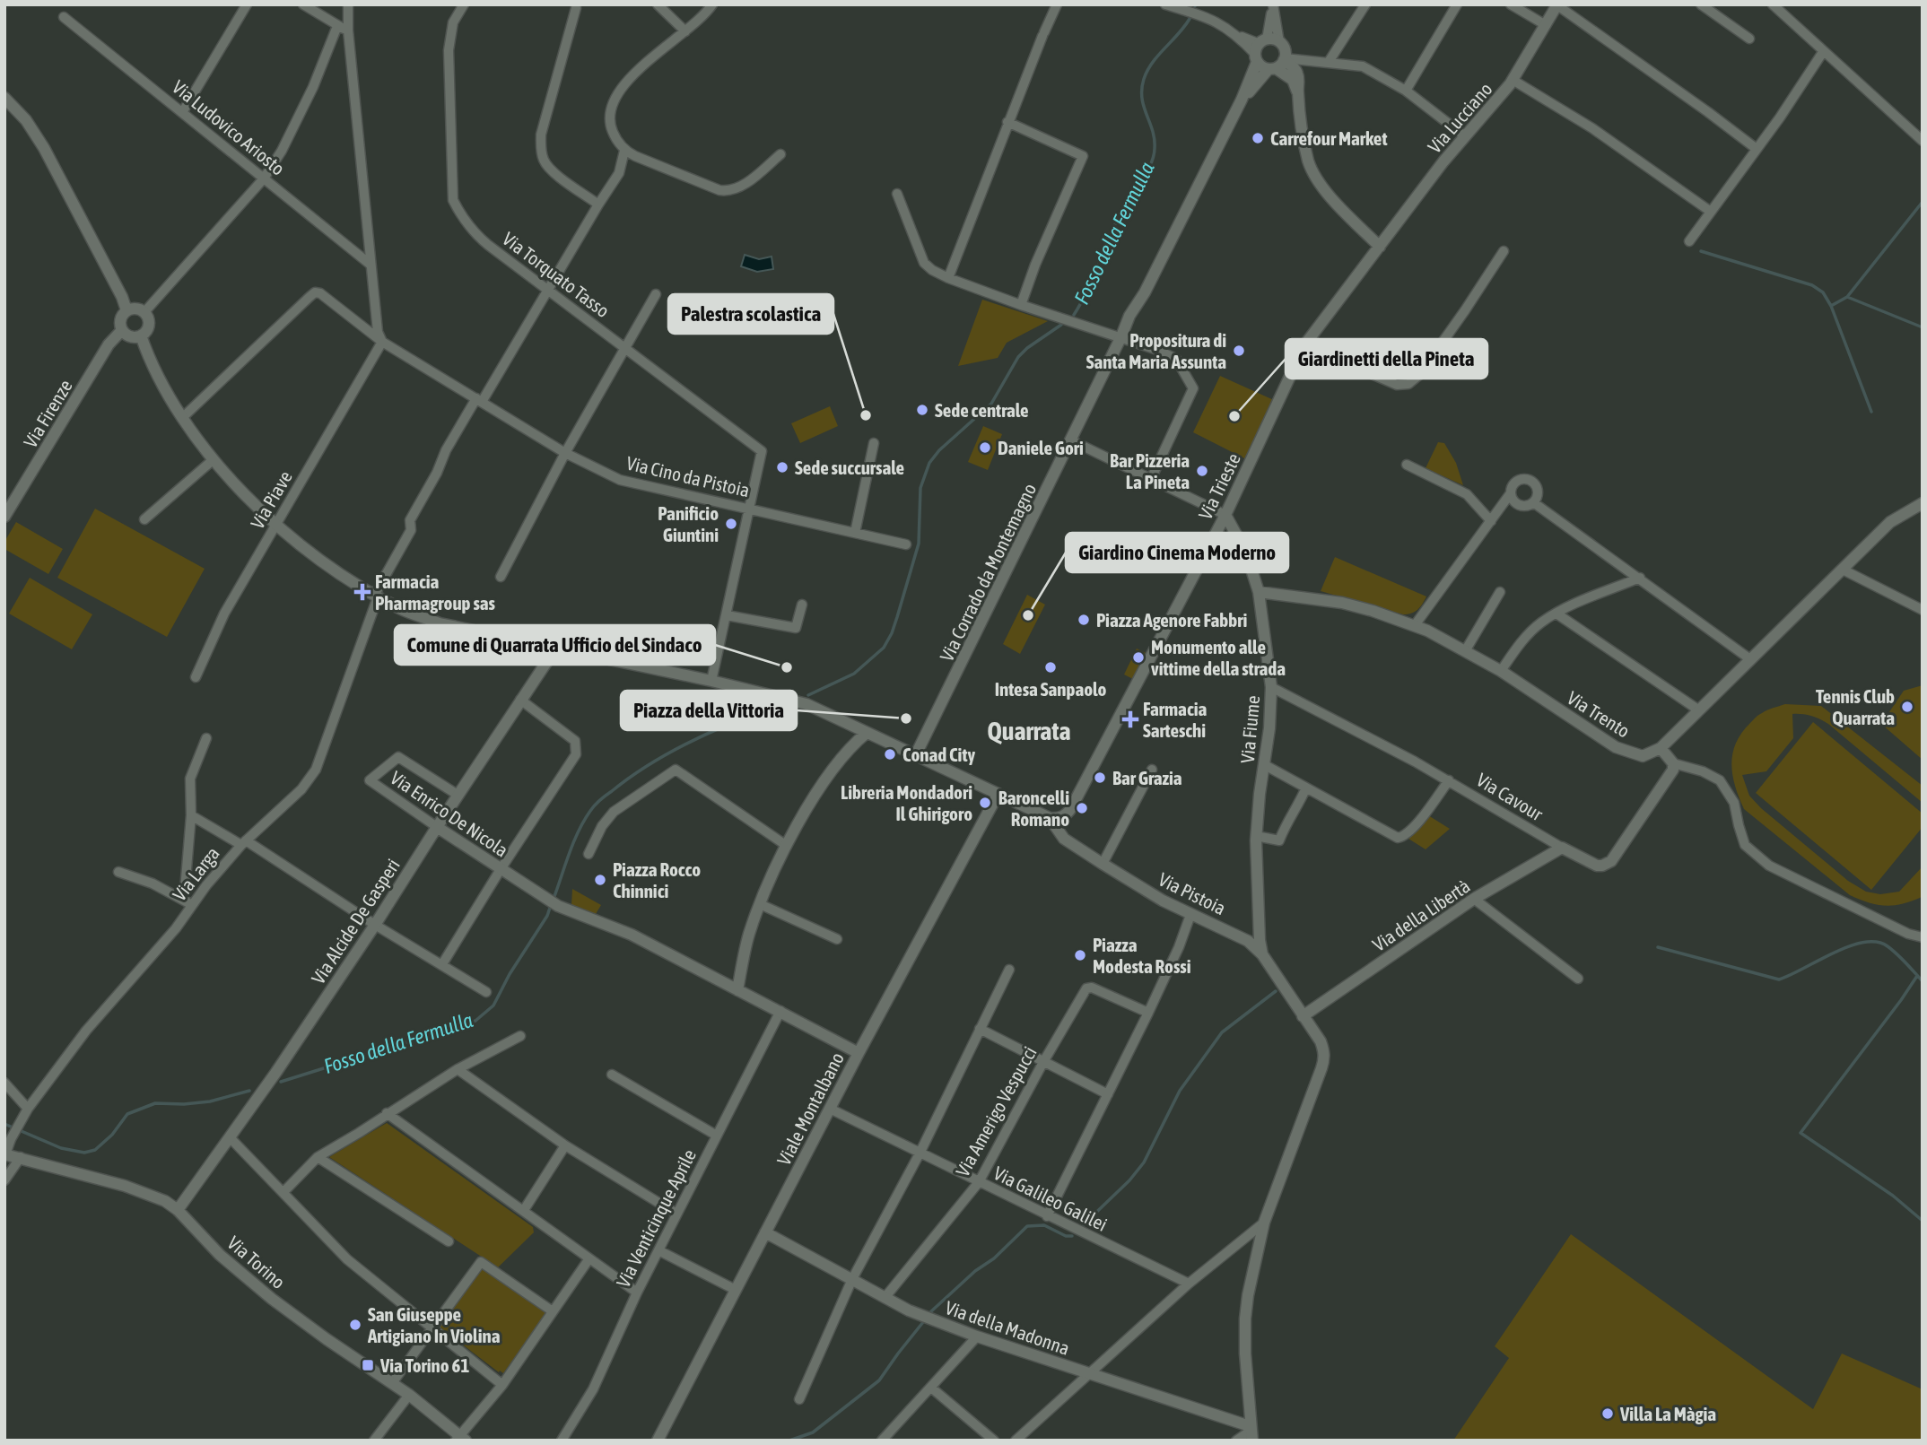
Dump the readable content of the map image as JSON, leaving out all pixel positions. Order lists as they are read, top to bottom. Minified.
{"streets":{"street":["Via Lucciano","Via Ludovico Ariosto","Via Torquato Tasso","Via Firenze","Via Cino da Pistoia","Via Trieste","Via Piave","Via Corrado da Montemagno","Via Trento","Via Fiume","Via Cavour","Via Enrico De Nicola","Via Larga","Via Pistoia","Via della Libertà","Via Alcide De Gasperi","Viale Montalbano","Via Amerigo Vespucci","Via Galileo Galilei","Via Venticinque Aprile","Via Torino","Via della Madonna"]},"crossings":[["Via Lucciano","Via Trieste"],["Via Torquato Tasso","Via Cino da Pistoia"],["Via Torquato Tasso","Via Larga"],["Via Cino da Pistoia","Via Piave"],["Via Cino da Pistoia","Via Larga"],["Via Trieste","Via Fiume"],["Via Trieste","Via Pistoia"],["Via Trento","Via Fiume"],["Via Fiume","Via Cavour"],["Via Fiume","Via Pistoia"],["Via Cavour","Via della Libertà"],["Via Enrico De Nicola","Via Alcide De Gasperi"],["Via Enrico De Nicola","Viale Montalbano"],["Via Enrico De Nicola","Via Venticinque Aprile"],["Via Larga","Via Torino"],["Via Pistoia","Via della Libertà"],["Via Pistoia","Via della Madonna"],["Via Alcide De Gasperi","Via Torino"],["Viale Montalbano","Via Galileo Galilei"],["Viale Montalbano","Via della Madonna"],["Via Amerigo Vespucci","Via Galileo Galilei"],["Via Amerigo Vespucci","Via della Madonna"]],"districts":["Quarrata"],"water":["Fosso della Fermulla"],"places":{"other":["Carrefour Market","Propositura di Santa Maria Assunta","Sede centrale","Palestra scolastica","Giardinetti della Pineta","Daniele Gori","Sede succursale","Bar Pizzeria La Pineta","Panificio Giuntini","Giardino Cinema Moderno","Piazza Agenore Fabbri","Monumento alle vittime della strada","Comune di Quarrata Ufficio del Sindaco","Intesa Sanpaolo","Tennis Club Quarrata","Piazza della Vittoria","Conad City","Bar Grazia","Libreria Mondadori Il Ghirigoro","Baroncelli Romano","Piazza Rocco Chinnici","Piazza Modesta Rossi","San Giuseppe Artigiano In Violina","Villa La Màgia"],"health":["Farmacia Pharmagroup sas","Farmacia Sarteschi"],"transit":["Via Torino 61"]}}
